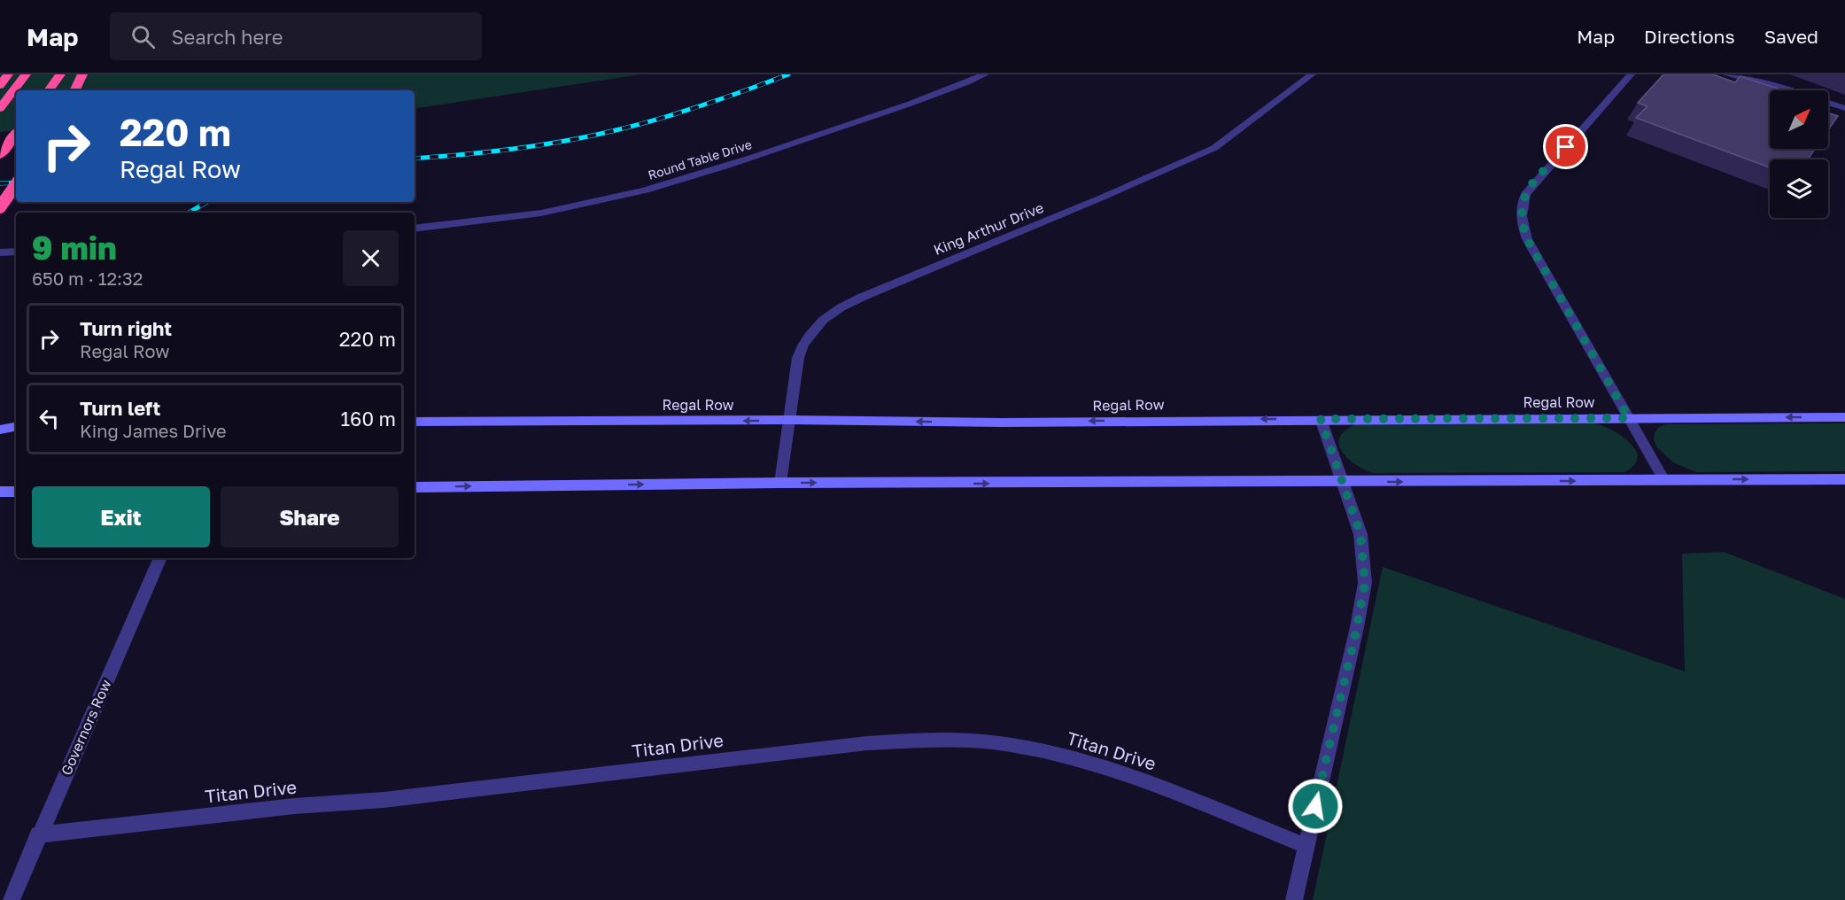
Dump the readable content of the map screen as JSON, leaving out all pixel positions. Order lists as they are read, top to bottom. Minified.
{"streets":{"main road":["Regal Row"],"street":["Round Table Drive","King Arthur Drive","Governors Row","Titan Drive"]},"crossings":[["King Arthur Drive","Regal Row"],["Governors Row","Titan Drive"]],"north":"top right","page":{"header":"Map","search":"Search here","nav":["Map","Directions","Saved"],"turn":["220 m","Regal Row"],"heading":["9 min","650 m · 12:32"],"list":[{"name":"Turn right","note":"Regal Row","value":"220 m"},{"name":"Turn left","note":"King James Drive","value":"160 m"}],"buttons":["Exit","Share"]}}
